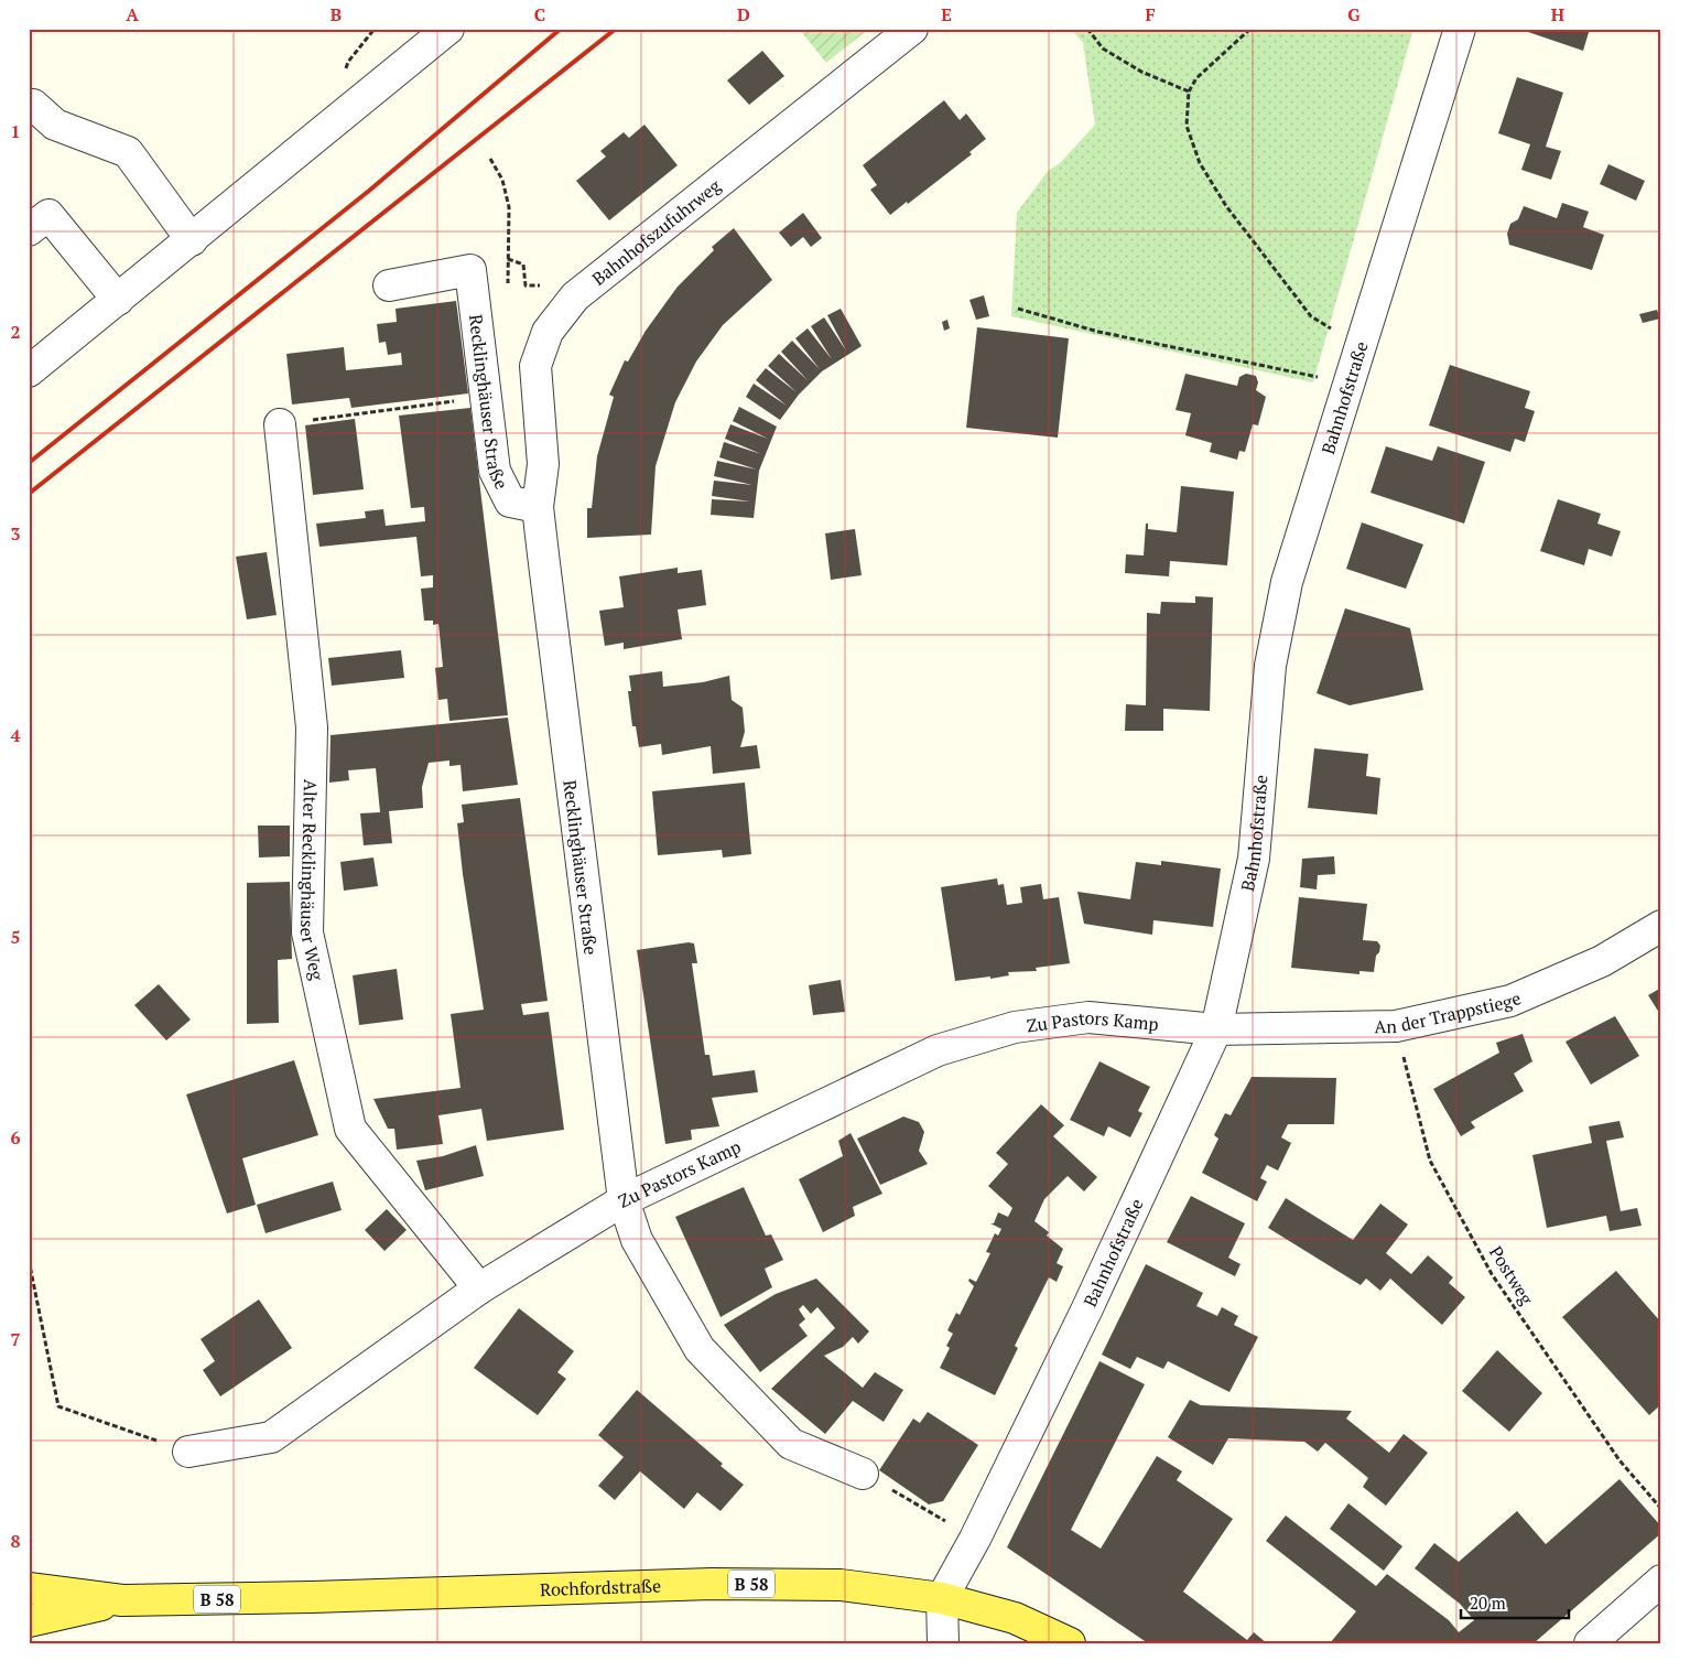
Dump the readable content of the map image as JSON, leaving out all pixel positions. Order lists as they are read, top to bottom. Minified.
{"streets":{"main road":["B 58","Rochfordstraße"],"street":["Bahnhofszufuhrweg","Bahnhofstraße","Recklinghäuser Straße","Alter Recklinghäuser Weg","An der Trappstiege","Zu Pastors Kamp"],"path":["Postweg"]},"crossings":[["Bahnhofszufuhrweg","Recklinghäuser Straße"],["Bahnhofstraße","An der Trappstiege"],["Bahnhofstraße","Zu Pastors Kamp"],["Bahnhofstraße","Rochfordstraße"],["Recklinghäuser Straße","Zu Pastors Kamp"],["Alter Recklinghäuser Weg","Zu Pastors Kamp"],["An der Trappstiege","Zu Pastors Kamp"],["An der Trappstiege","Postweg"]],"scale_bar":"20 m","grid":{"columns":["A","B","C","D","E","F","G","H"],"rows":["1","2","3","4","5","6","7","8"]}}
